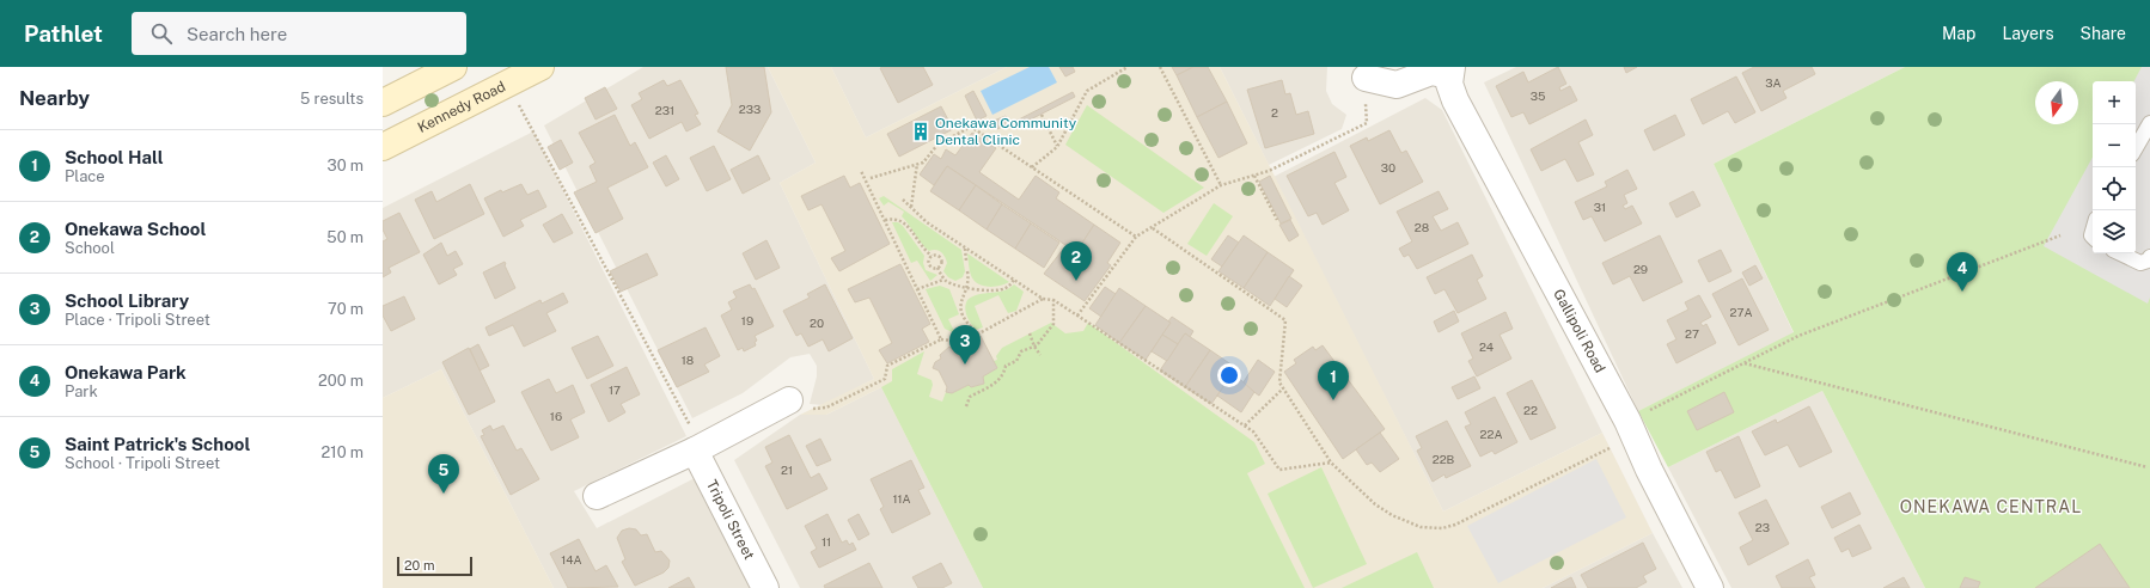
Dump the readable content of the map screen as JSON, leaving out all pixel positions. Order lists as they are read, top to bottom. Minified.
{"streets":{"main road":["Kennedy Road"],"street":["Gallipoli Road","Tripoli Street"]},"districts":["ONEKAWA CENTRAL"],"places":{"building":["Onekawa Community Dental Clinic"]},"house_numbers":["3A","35","233","231","2","30","31","28","29","27A","19","20","27","24","18","17","22","16","22A","22B","21","11A","23","11","14A"],"scale_bar":"20 m","north":"bottom","page":{"header":"Pathlet","search":"Search here","nav":["Map","Layers","Share"],"heading":["Nearby","5 results"],"map_buttons":["+","−"],"list":[{"mark":"1","name":"School Hall","note":"Place","value":"30 m"},{"mark":"2","name":"Onekawa School","note":"School","value":"50 m"},{"mark":"3","name":"School Library","note":"Place · Tripoli Street","value":"70 m"},{"mark":"4","name":"Onekawa Park","note":"Park","value":"200 m"},{"mark":"5","name":"Saint Patrick's School","note":"School · Tripoli Street","value":"210 m"}],"pins":["2","4","3","1","5"],"scale":"20 m"}}
